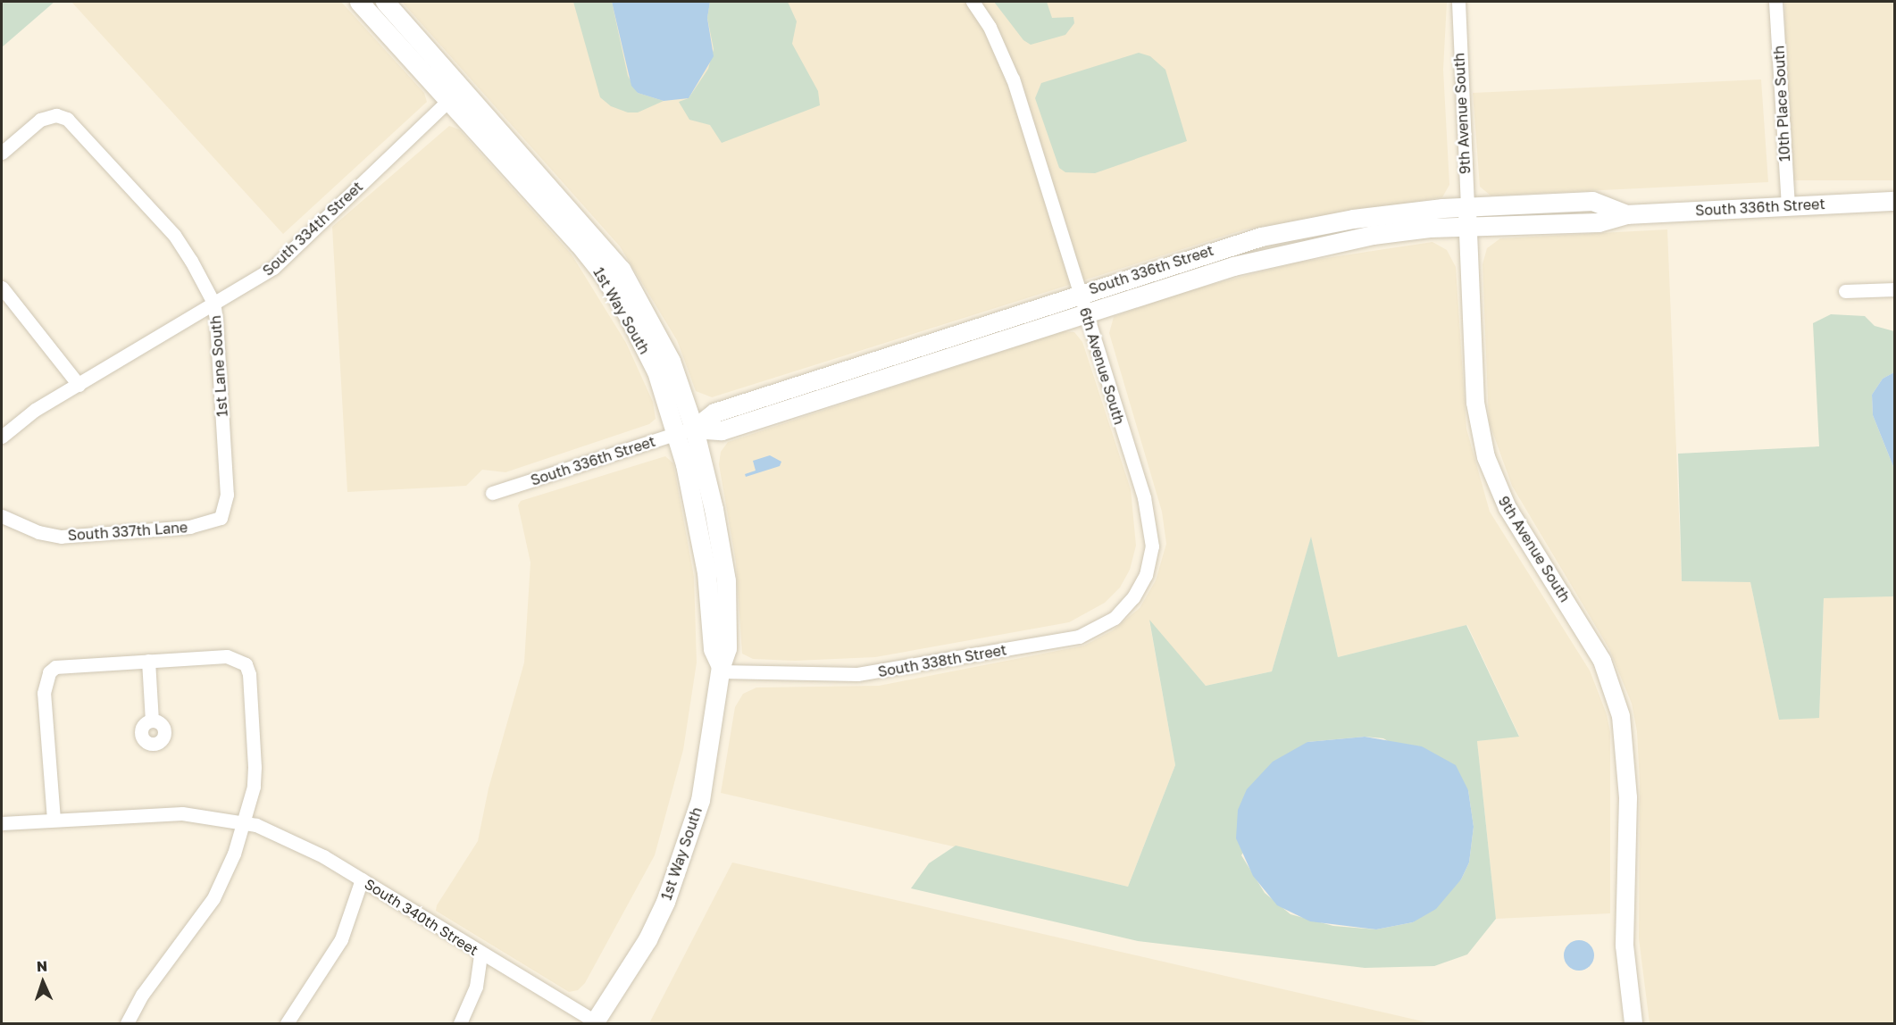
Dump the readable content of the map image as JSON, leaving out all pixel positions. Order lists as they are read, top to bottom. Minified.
{"streets":{"main road":["South 336th Street","1st Way South"],"street":["10th Place South","9th Avenue South","South 334th Street","1st Lane South","6th Avenue South","South 337th Lane","South 338th Street","South 340th Street"]},"crossings":[["10th Place South","South 336th Street"],["9th Avenue South","South 336th Street"],["South 336th Street","1st Way South"],["South 336th Street","6th Avenue South"],["South 334th Street","1st Way South"],["South 334th Street","1st Lane South"],["1st Way South","South 338th Street"],["1st Way South","South 340th Street"],["1st Lane South","South 337th Lane"],["6th Avenue South","South 338th Street"]],"north":"top"}
